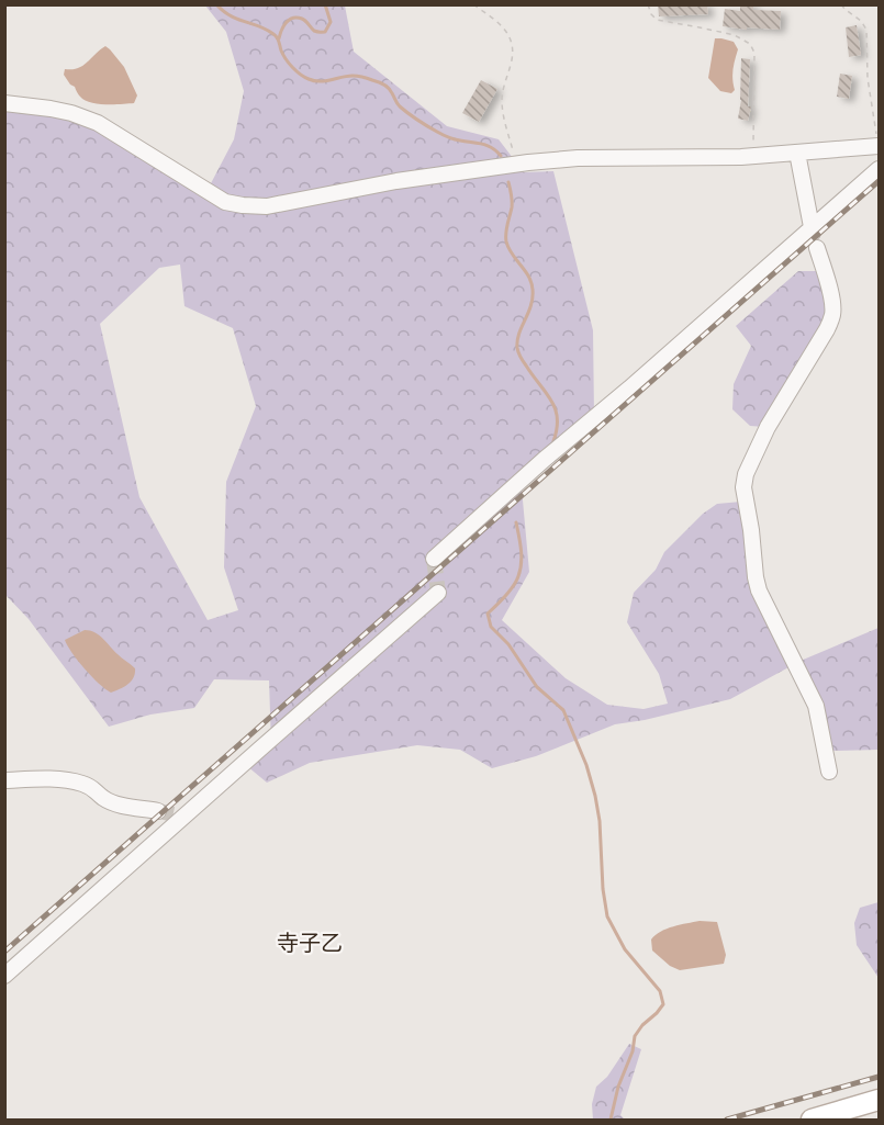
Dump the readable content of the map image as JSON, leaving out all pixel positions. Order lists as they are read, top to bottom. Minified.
{"districts":["寺子乙"]}
